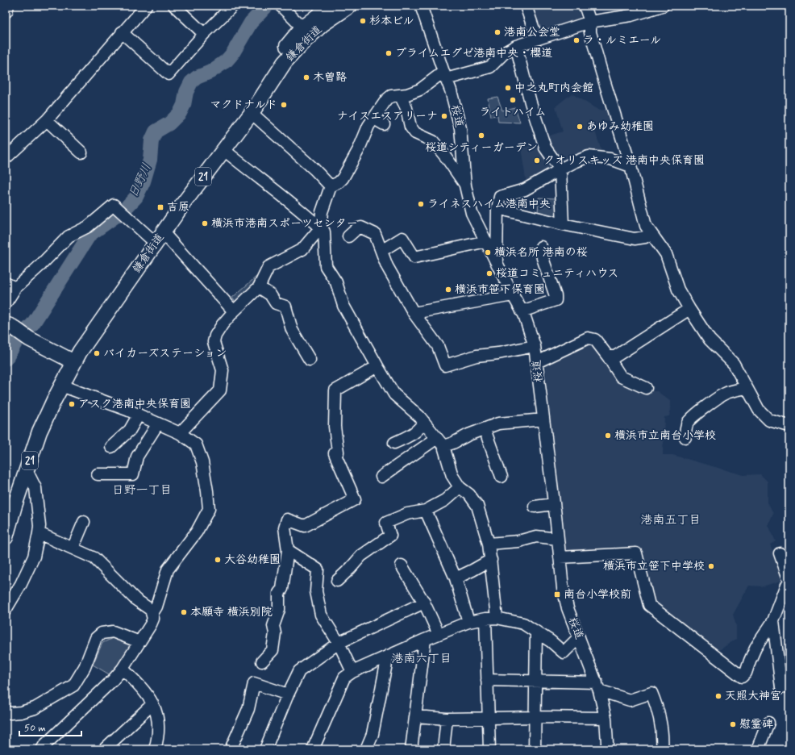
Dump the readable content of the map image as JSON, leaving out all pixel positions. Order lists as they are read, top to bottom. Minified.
{"streets":{"main road":["鎌倉街道","21"],"street":["桜道"]},"districts":["日野一丁目","港南五丁目","港南六丁目"],"water":["日野川"],"places":{"other":["杉本ビル","港南公会堂","ラ・ルミエール","プライムエグゼ港南中央・櫻道","木曽路","中之丸町内会館","ライトハイム","マクドナルド","ナイスエスアリーナ","あゆみ幼稚園","桜道シティーガーデン","クオリスキッズ 港南中央保育園","ライネスハイム港南中央","横浜市港南スポーツセンター","横浜名所 港南の桜","桜道コミュニティハウス","横浜市笹下保育園","バイカーズステーション","アスク港南中央保育園","横浜市立南台小学校","大谷幼稚園","横浜市立笹下中学校","本願寺 横浜別院","天照大神宮","慰霊碑"],"transit":["吉原","南台小学校前"]},"scale_bar":"50 m"}
